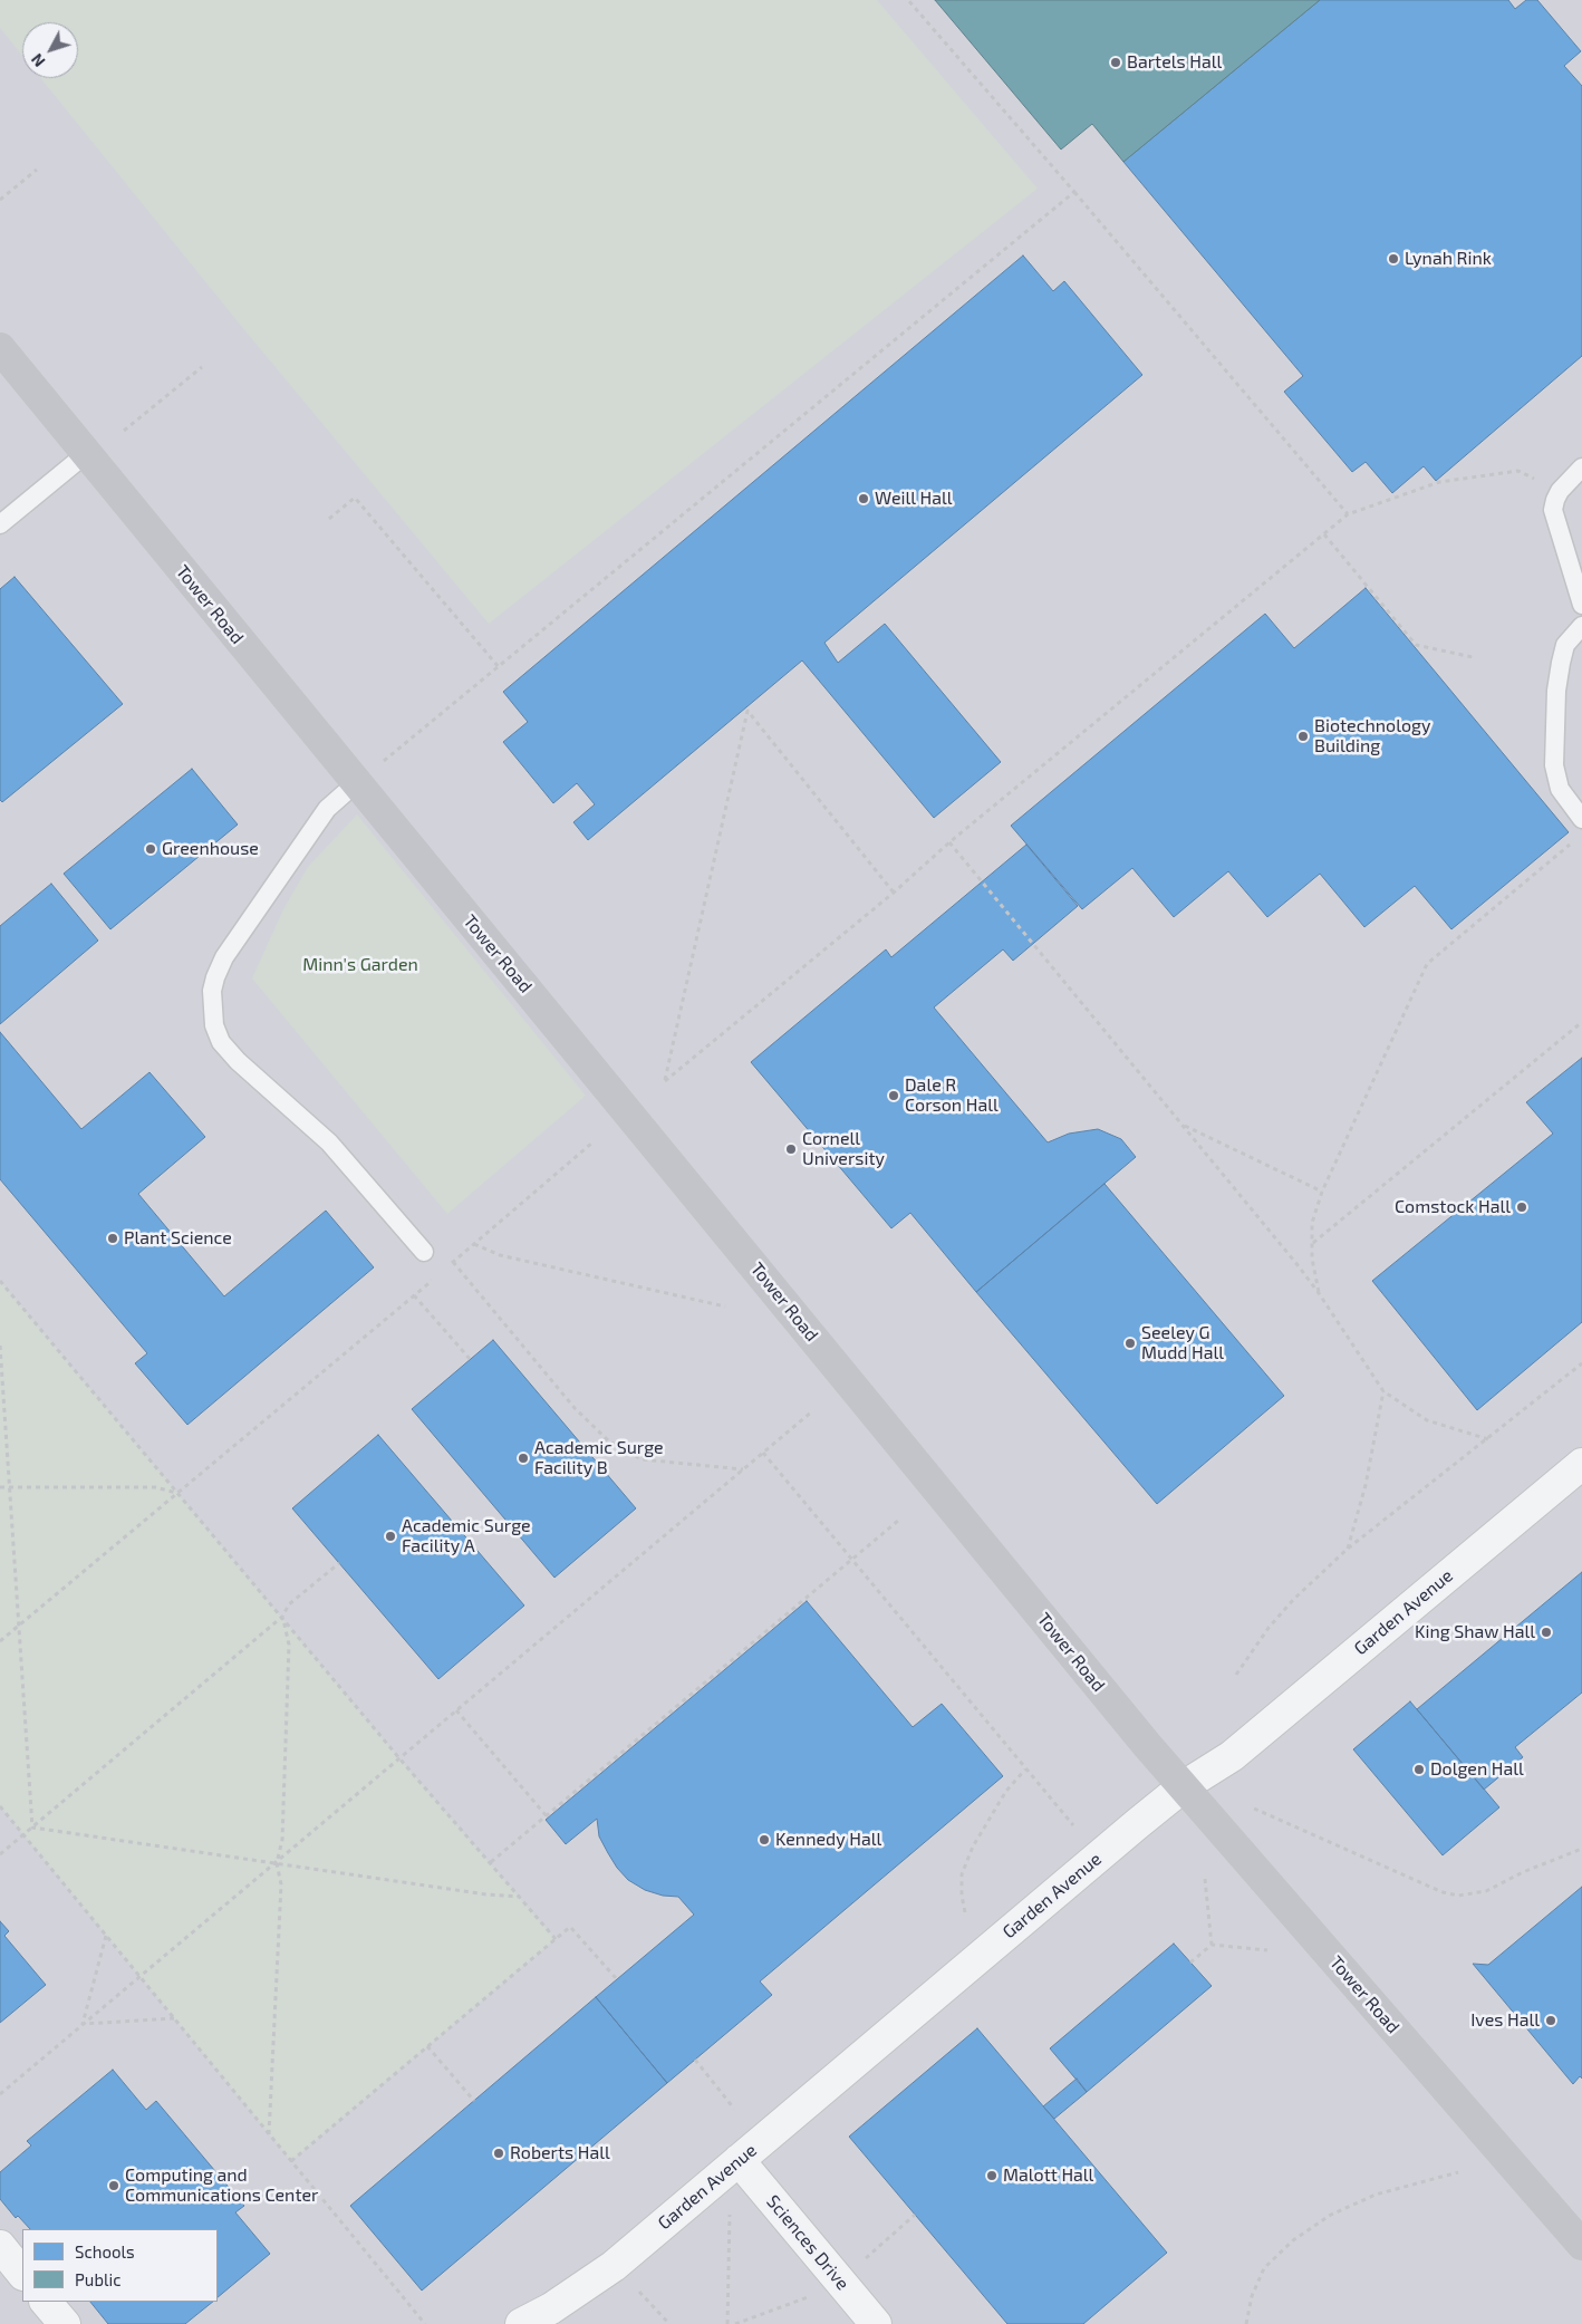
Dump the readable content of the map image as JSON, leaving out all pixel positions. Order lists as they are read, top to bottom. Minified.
{"streets":{"street":["Tower Road","Garden Avenue","Sciences Drive"]},"crossings":[["Tower Road","Garden Avenue"],["Garden Avenue","Sciences Drive"]],"parks":["Minn's Garden"],"places":["Bartels Hall","Lynah Rink","Weill Hall","Biotechnology Building","Greenhouse","Dale R Corson Hall","Cornell University","Comstock Hall","Plant Science","Seeley G Mudd Hall","Academic Surge Facility B","Academic Surge Facility A","King Shaw Hall","Dolgen Hall","Kennedy Hall","Ives Hall","Roberts Hall","Malott Hall","Computing and Communications Center"],"legend":["Schools","Public"],"north":"bottom left"}
